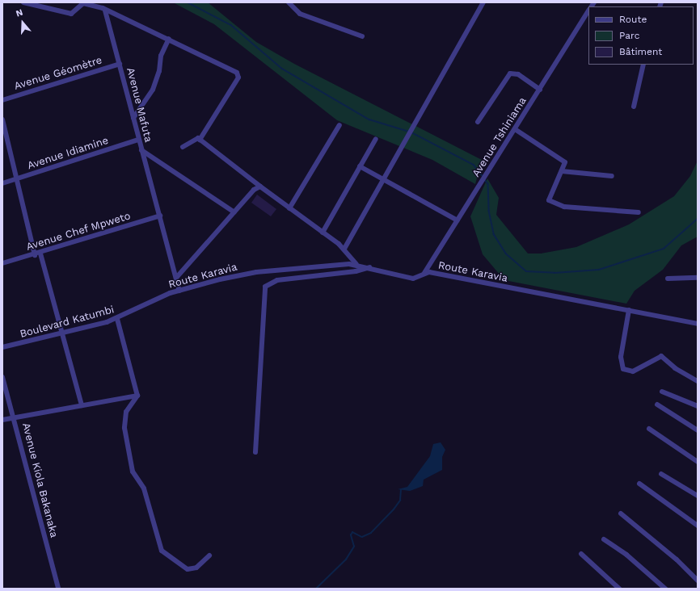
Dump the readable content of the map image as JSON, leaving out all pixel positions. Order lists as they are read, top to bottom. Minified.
{"streets":{"street":["Avenue Géomètre","Avenue Mafuta","Avenue Tshiniama","Avenue Idiamine","Avenue Chef Mpweto","Route Karavia","Boulevard Katumbi","Avenue Kiola Bakanaka"]},"crossings":[["Avenue Géomètre","Avenue Mafuta"],["Avenue Mafuta","Avenue Idiamine"],["Avenue Mafuta","Avenue Chef Mpweto"],["Avenue Mafuta","Route Karavia"],["Avenue Tshiniama","Route Karavia"],["Route Karavia","Boulevard Katumbi"]],"legend":["Route","Parc","Bâtiment"],"north":"top"}
